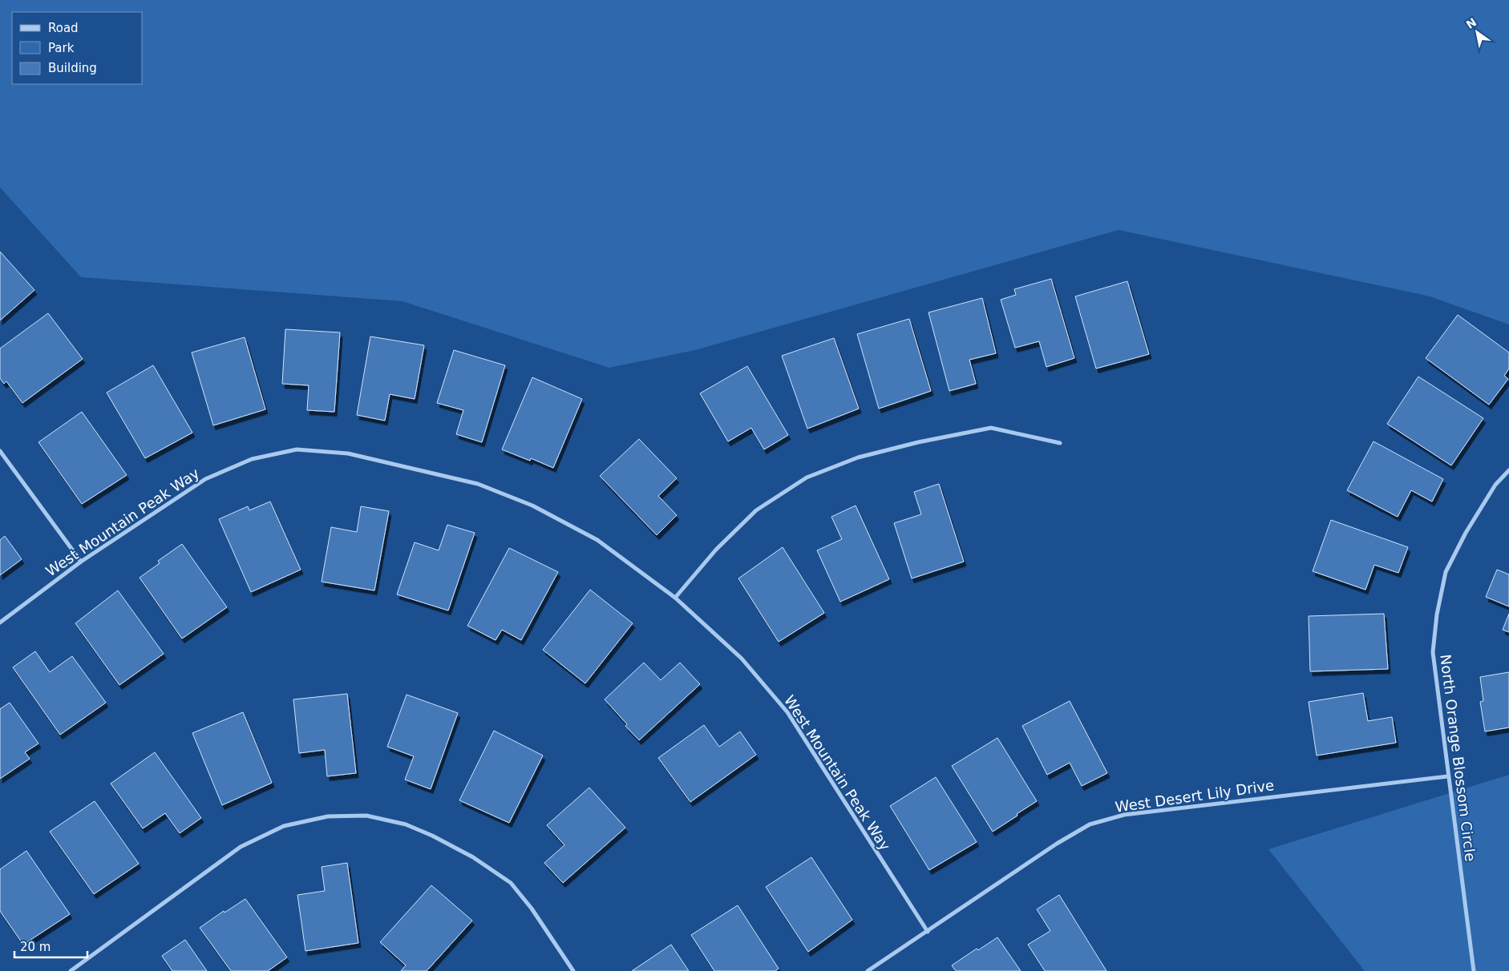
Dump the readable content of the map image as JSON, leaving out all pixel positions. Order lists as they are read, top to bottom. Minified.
{"streets":{"street":["West Mountain Peak Way","North Orange Blossom Circle","West Desert Lily Drive"]},"crossings":[["West Mountain Peak Way","West Desert Lily Drive"],["North Orange Blossom Circle","West Desert Lily Drive"]],"legend":["Road","Park","Building"],"scale_bar":"20 m","north":"top left"}
